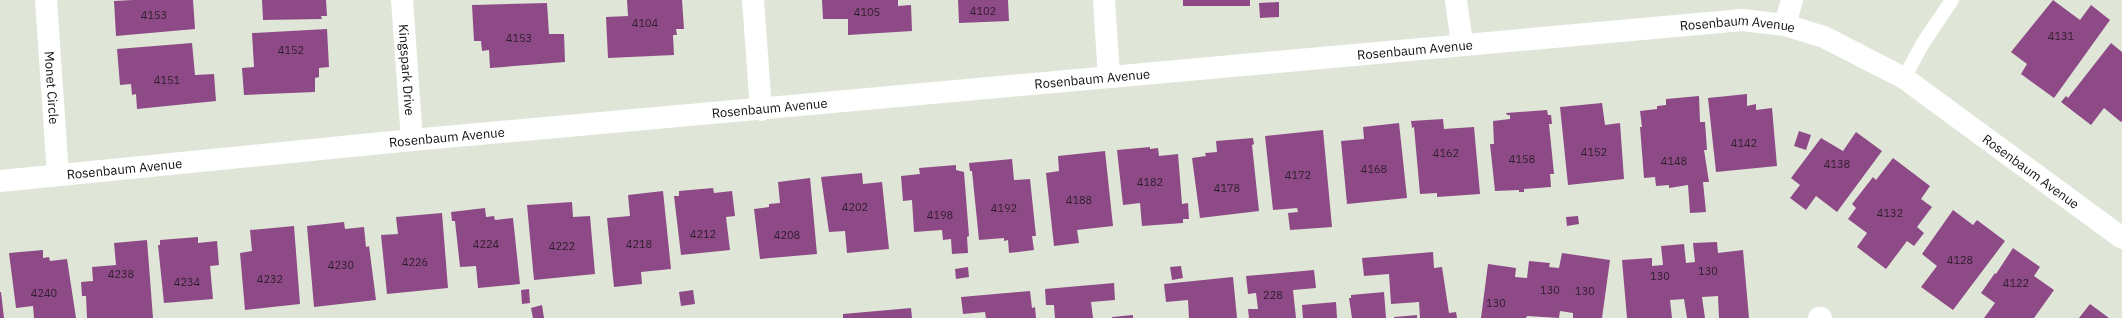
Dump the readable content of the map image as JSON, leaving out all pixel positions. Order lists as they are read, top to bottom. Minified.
{"streets":{"street":["Rosenbaum Avenue","Kingspark Drive","Monet Circle"]},"crossings":[["Rosenbaum Avenue","Kingspark Drive"],["Rosenbaum Avenue","Monet Circle"]],"house_numbers":["4102","4105","4153","4104","4131","4153","4152","4151","4142","4152","4162","4158","4148","4138","4168","4172","4182","4178","4188","4202","4192","4132","4198","4212","4208","4224","4218","4222","4128","4226","4230","130","4238","130","4232","4234","4122","130","130","4240","228","130"]}
